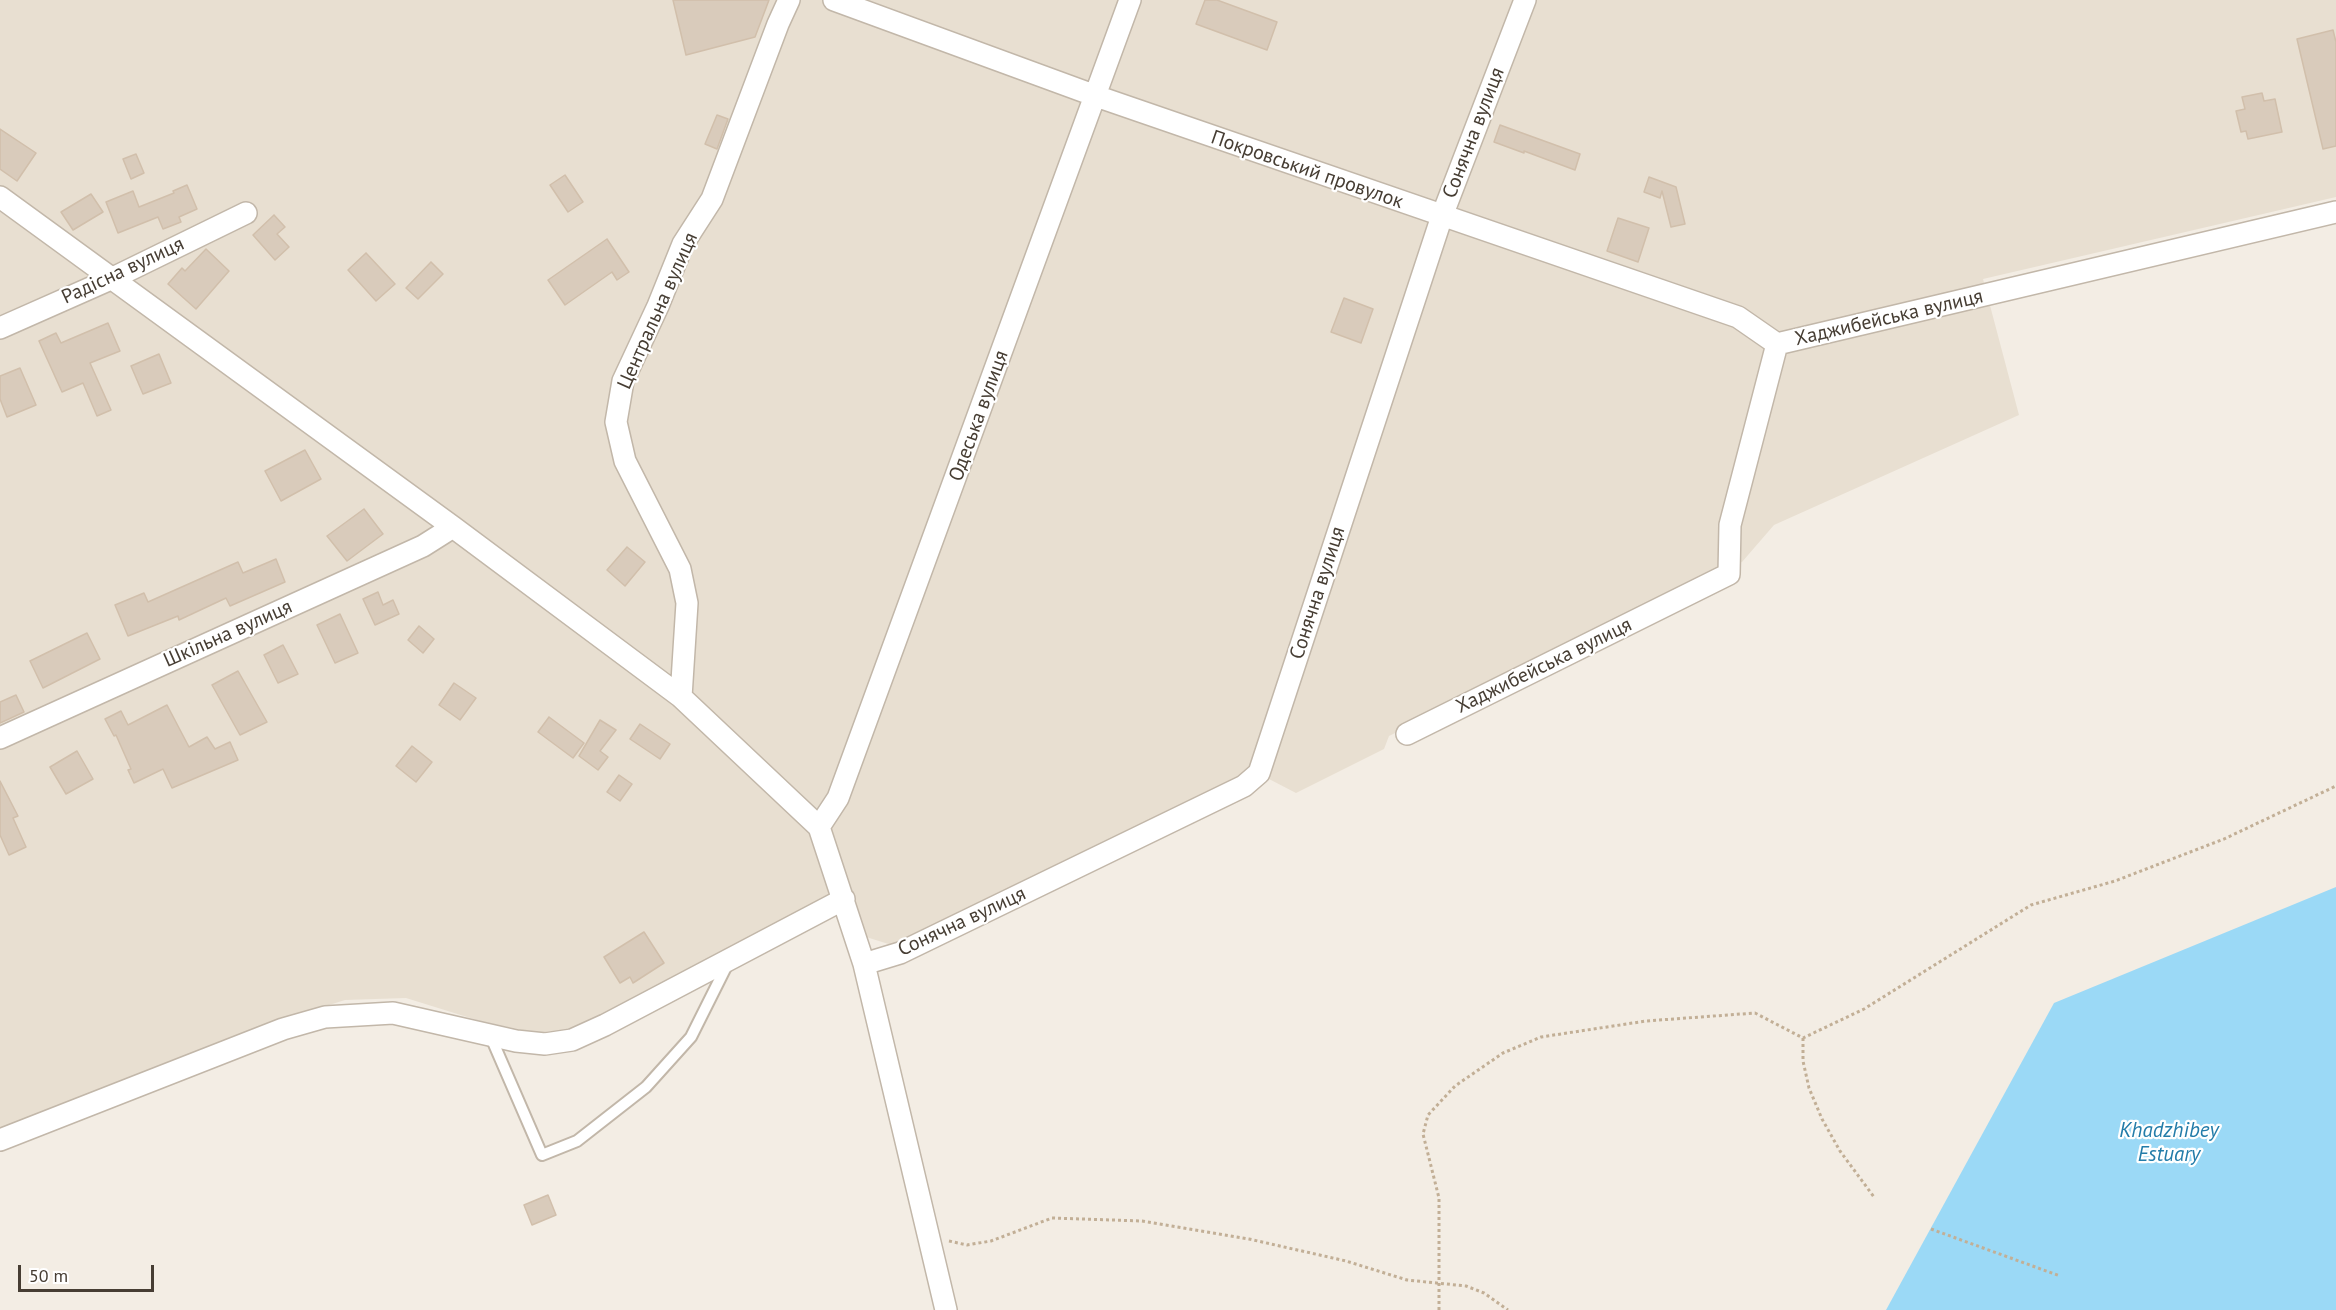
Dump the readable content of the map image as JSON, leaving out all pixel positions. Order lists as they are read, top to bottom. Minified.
{"streets":{"street":["Сонячна вулиця","Покровський провулок","Радісна вулиця","Центральна вулиця","Хаджибейська вулиця","Одеська вулиця","Шкільна вулиця"]},"crossings":[["Сонячна вулиця","Покровський провулок"],["Покровський провулок","Хаджибейська вулиця"],["Покровський провулок","Одеська вулиця"]],"water":["Khadzhibey Estuary"],"scale_bar":"50 m"}
